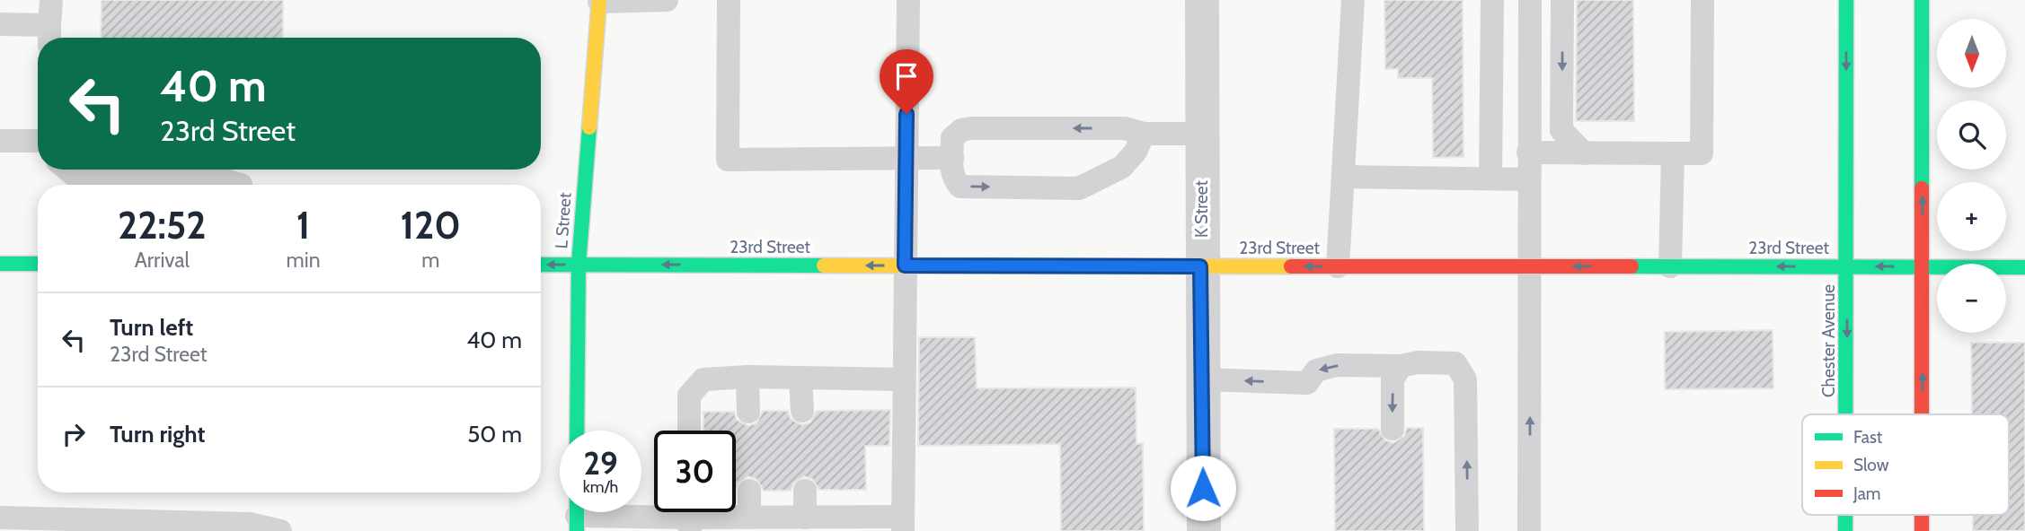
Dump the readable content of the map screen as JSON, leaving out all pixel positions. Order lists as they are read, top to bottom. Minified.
{"streets":{"main road":["L Street","23rd Street","Chester Avenue"],"street":["K Street"]},"crossings":[["K Street","23rd Street"],["L Street","23rd Street"],["23rd Street","Chester Avenue"]],"one_way":["23rd Street"],"legend":["Fast","Slow","Jam"],"north":"bottom","page":{"map_buttons":["+","−"],"turn":["40 m","23rd Street"],"eta":["22:52","Arrival","1","min","120","m"],"list":[{"name":"Turn left","note":"23rd Street","value":"40 m"},{"name":"Turn right","value":"50 m"}],"speed":"29 km/h","limit":"30"}}
